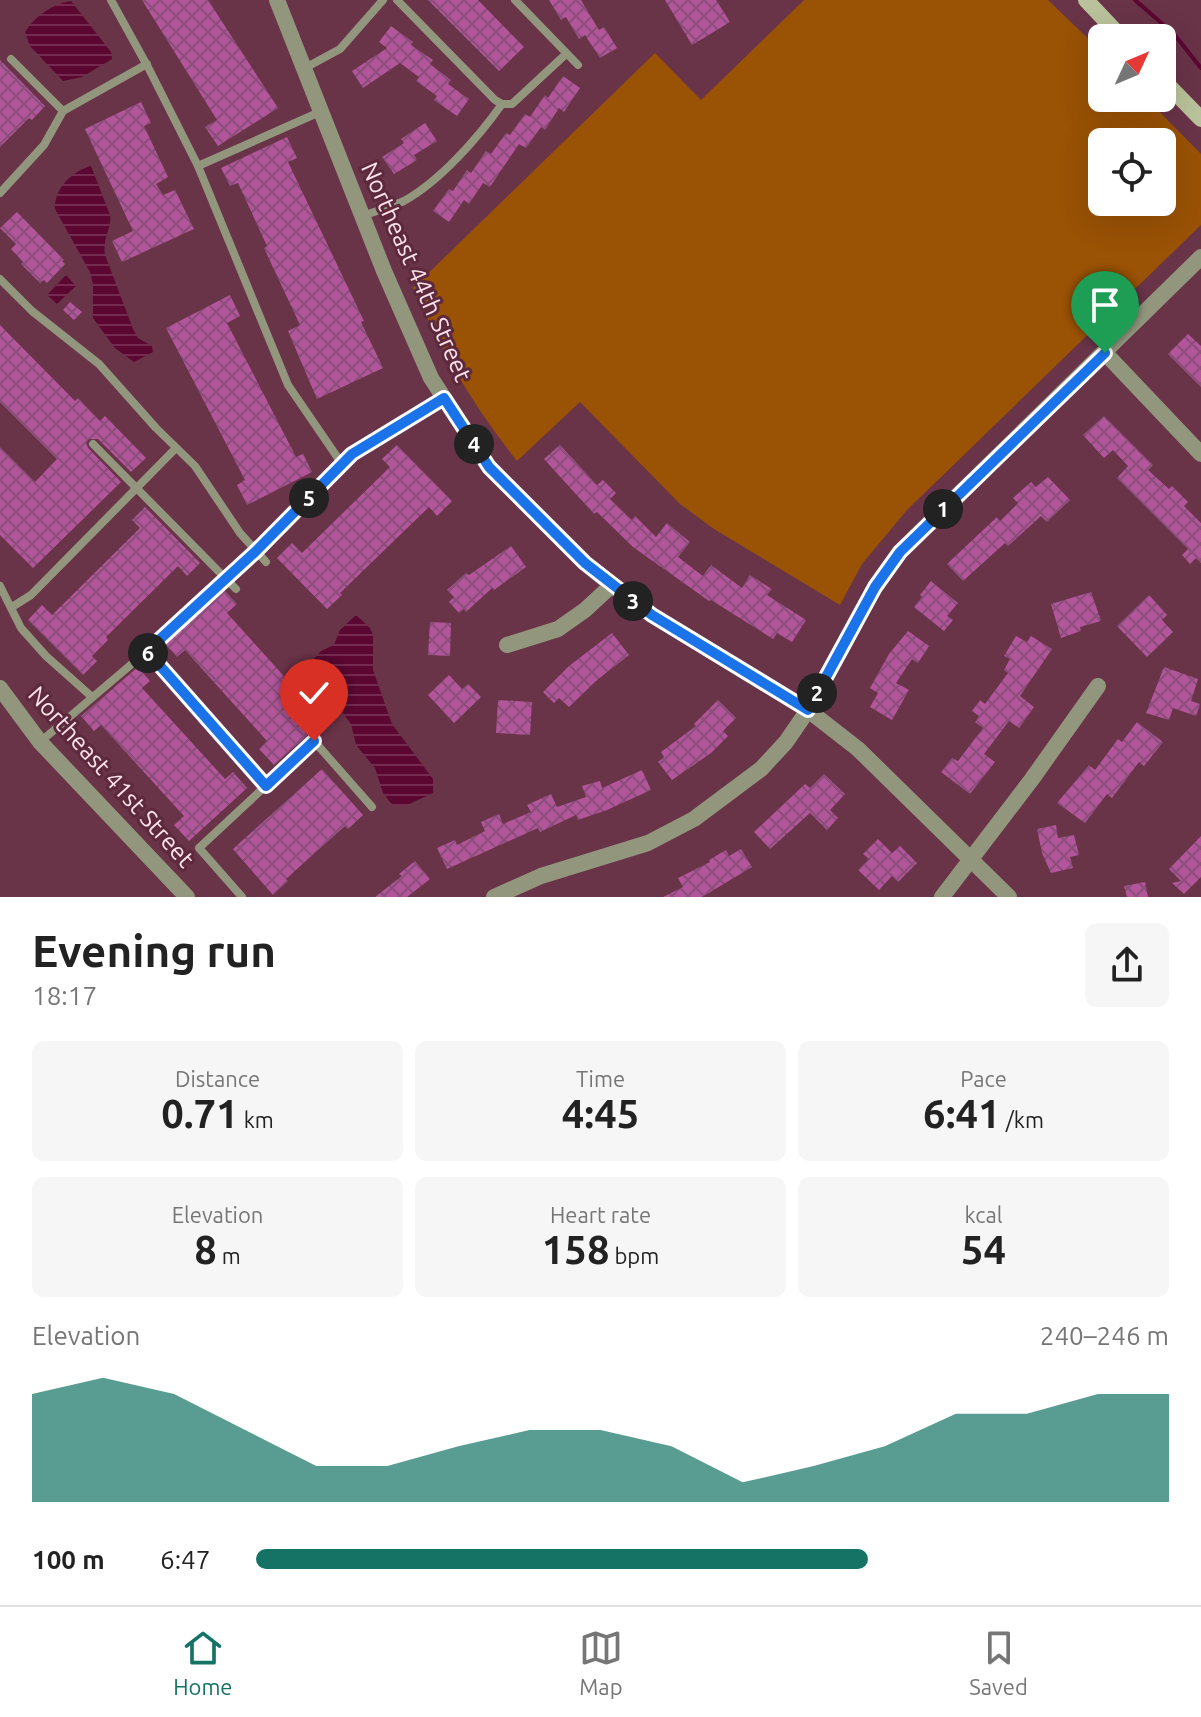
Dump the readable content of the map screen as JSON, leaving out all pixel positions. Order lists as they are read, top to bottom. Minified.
{"streets":{"street":["Northeast 44th Street","Northeast 41st Street"]},"north":"top right","page":{"pins":["4","5","1","3","6","2"],"heading":["Evening run","18:17"],"stats":[["Distance","0.71 km"],["Time","4:45"],["Pace","6:41 /km"],["Elevation","8 m"],["Heart rate","158 bpm"],["kcal","54"]],"chart":["Elevation","240–246 m"],"list":[{"name":"100 m","note":"6:47"}],"tabs":["Home","Map","Saved"]}}
